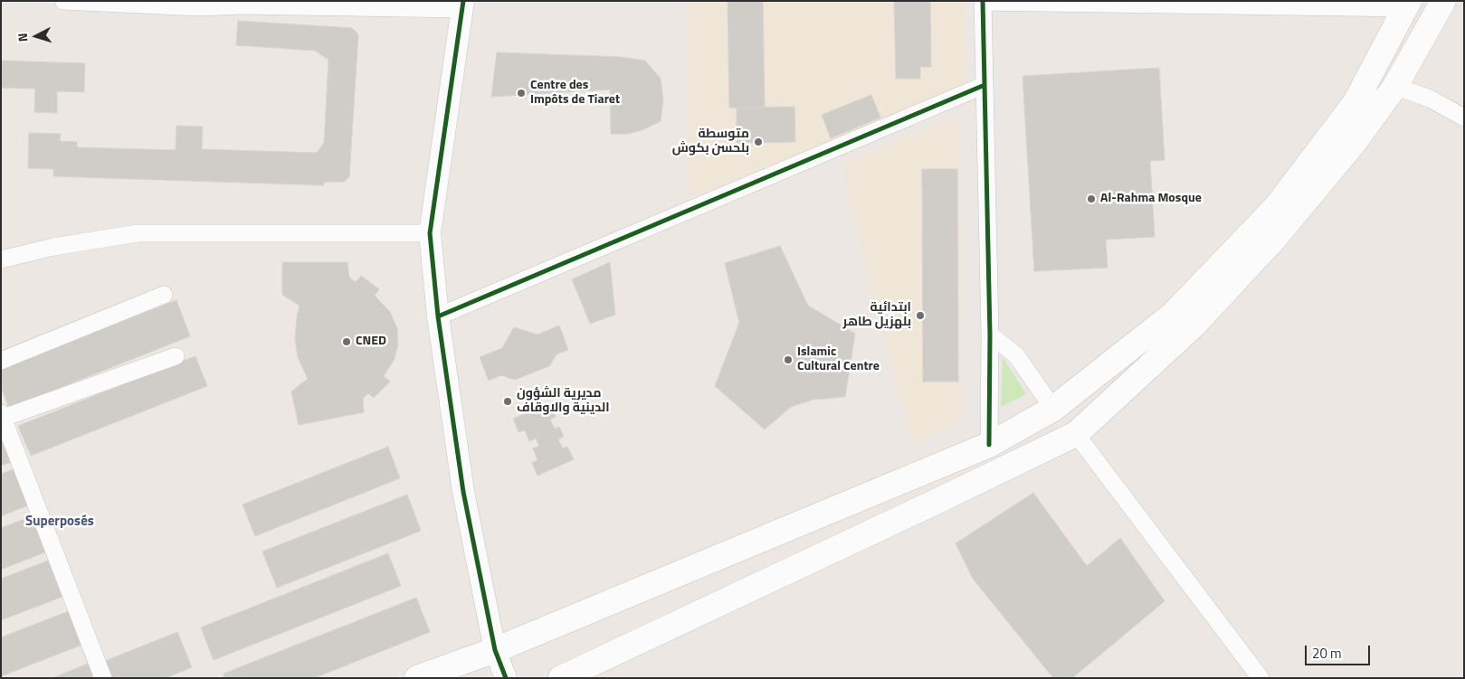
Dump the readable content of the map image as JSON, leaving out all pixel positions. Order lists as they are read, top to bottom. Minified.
{"districts":["Superposés"],"places":["Centre des Impôts de Tiaret","متوسطة بلحسن بكوش","Al-Rahma Mosque","ابتدائية بلهزيل طاهر","CNED","Islamic Cultural Centre","مديرية الشؤون الدينية والاوقاف"],"scale_bar":"20 m","north":"left"}
